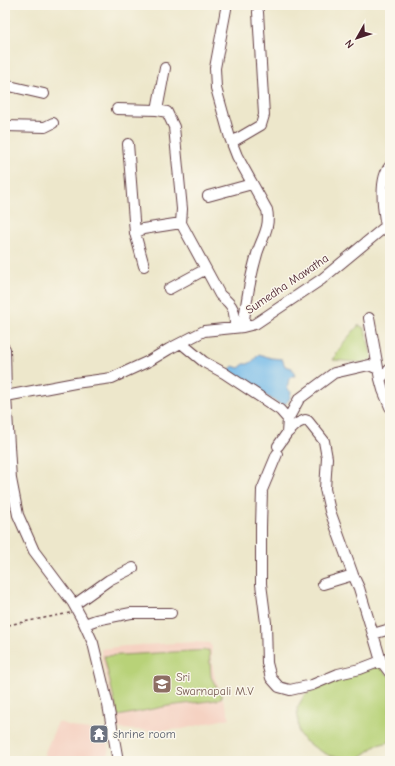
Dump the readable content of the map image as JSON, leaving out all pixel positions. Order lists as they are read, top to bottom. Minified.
{"streets":{"street":["Sumedha Mawatha"]},"places":{"school or university":["Sri Swarnapali M.V"],"temple":["shrine room"]},"north":"bottom left"}
